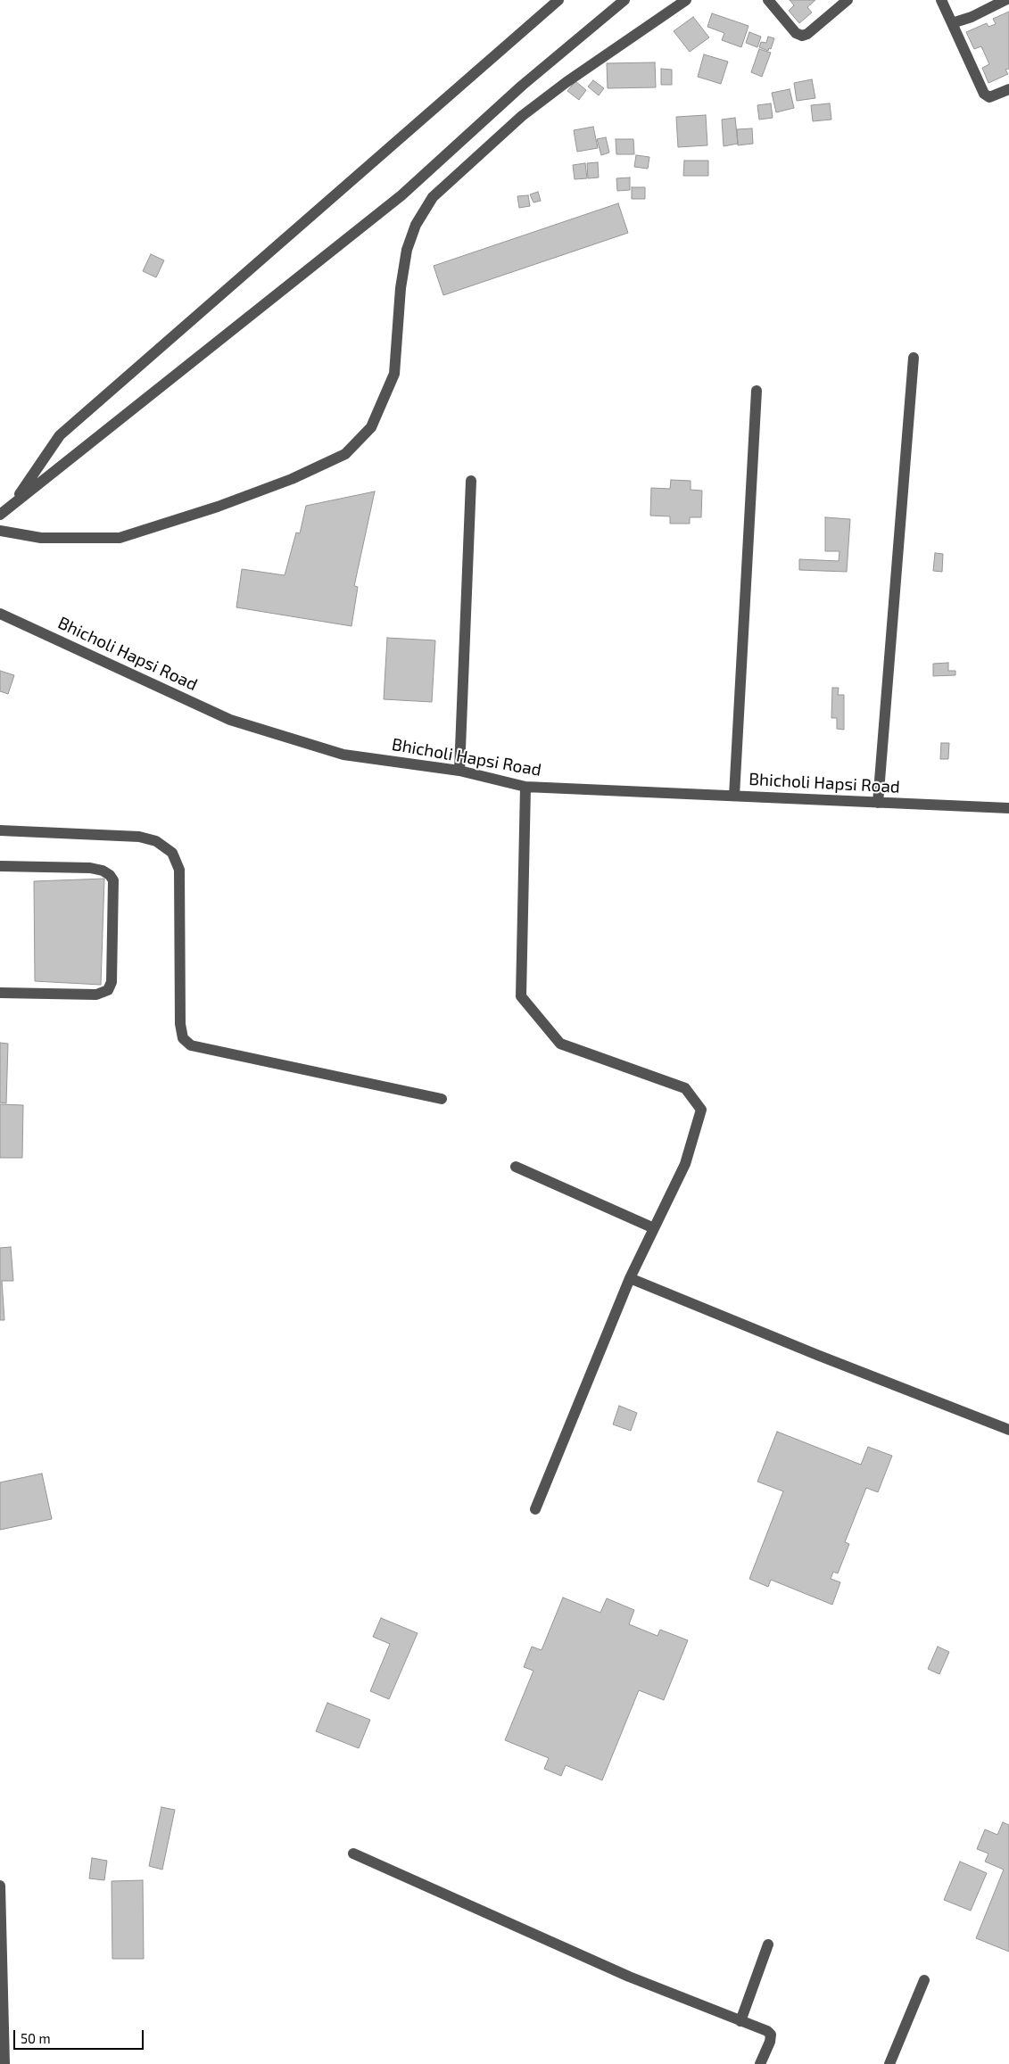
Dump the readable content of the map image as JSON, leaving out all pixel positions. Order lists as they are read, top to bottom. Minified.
{"streets":{"street":["Bhicholi Hapsi Road"]},"scale_bar":"50 m"}
